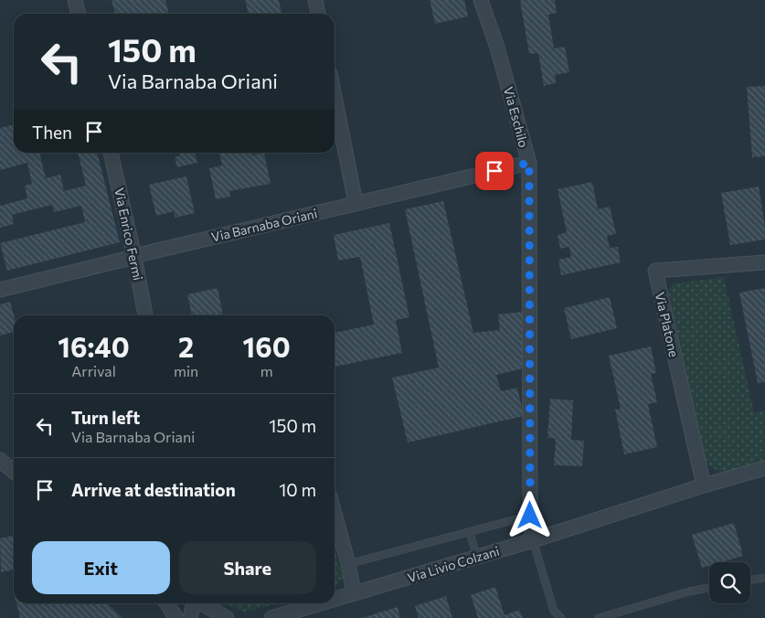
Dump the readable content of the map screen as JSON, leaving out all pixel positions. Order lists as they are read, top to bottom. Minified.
{"streets":{"street":["Via Eschilo","Via Barnaba Oriani","Via Enrico Fermi","Via Platone","Via Livio Colzani"]},"crossings":[["Via Eschilo","Via Barnaba Oriani"],["Via Eschilo","Via Livio Colzani"],["Via Barnaba Oriani","Via Enrico Fermi"],["Via Platone","Via Livio Colzani"]],"page":{"turn":["150 m","Via Barnaba Oriani"],"then":"Then","eta":["16:40","Arrival","2","min","160","m"],"list":[{"name":"Turn left","note":"Via Barnaba Oriani","value":"150 m"},{"name":"Arrive at destination","value":"10 m"}],"buttons":["Exit","Share"]}}
